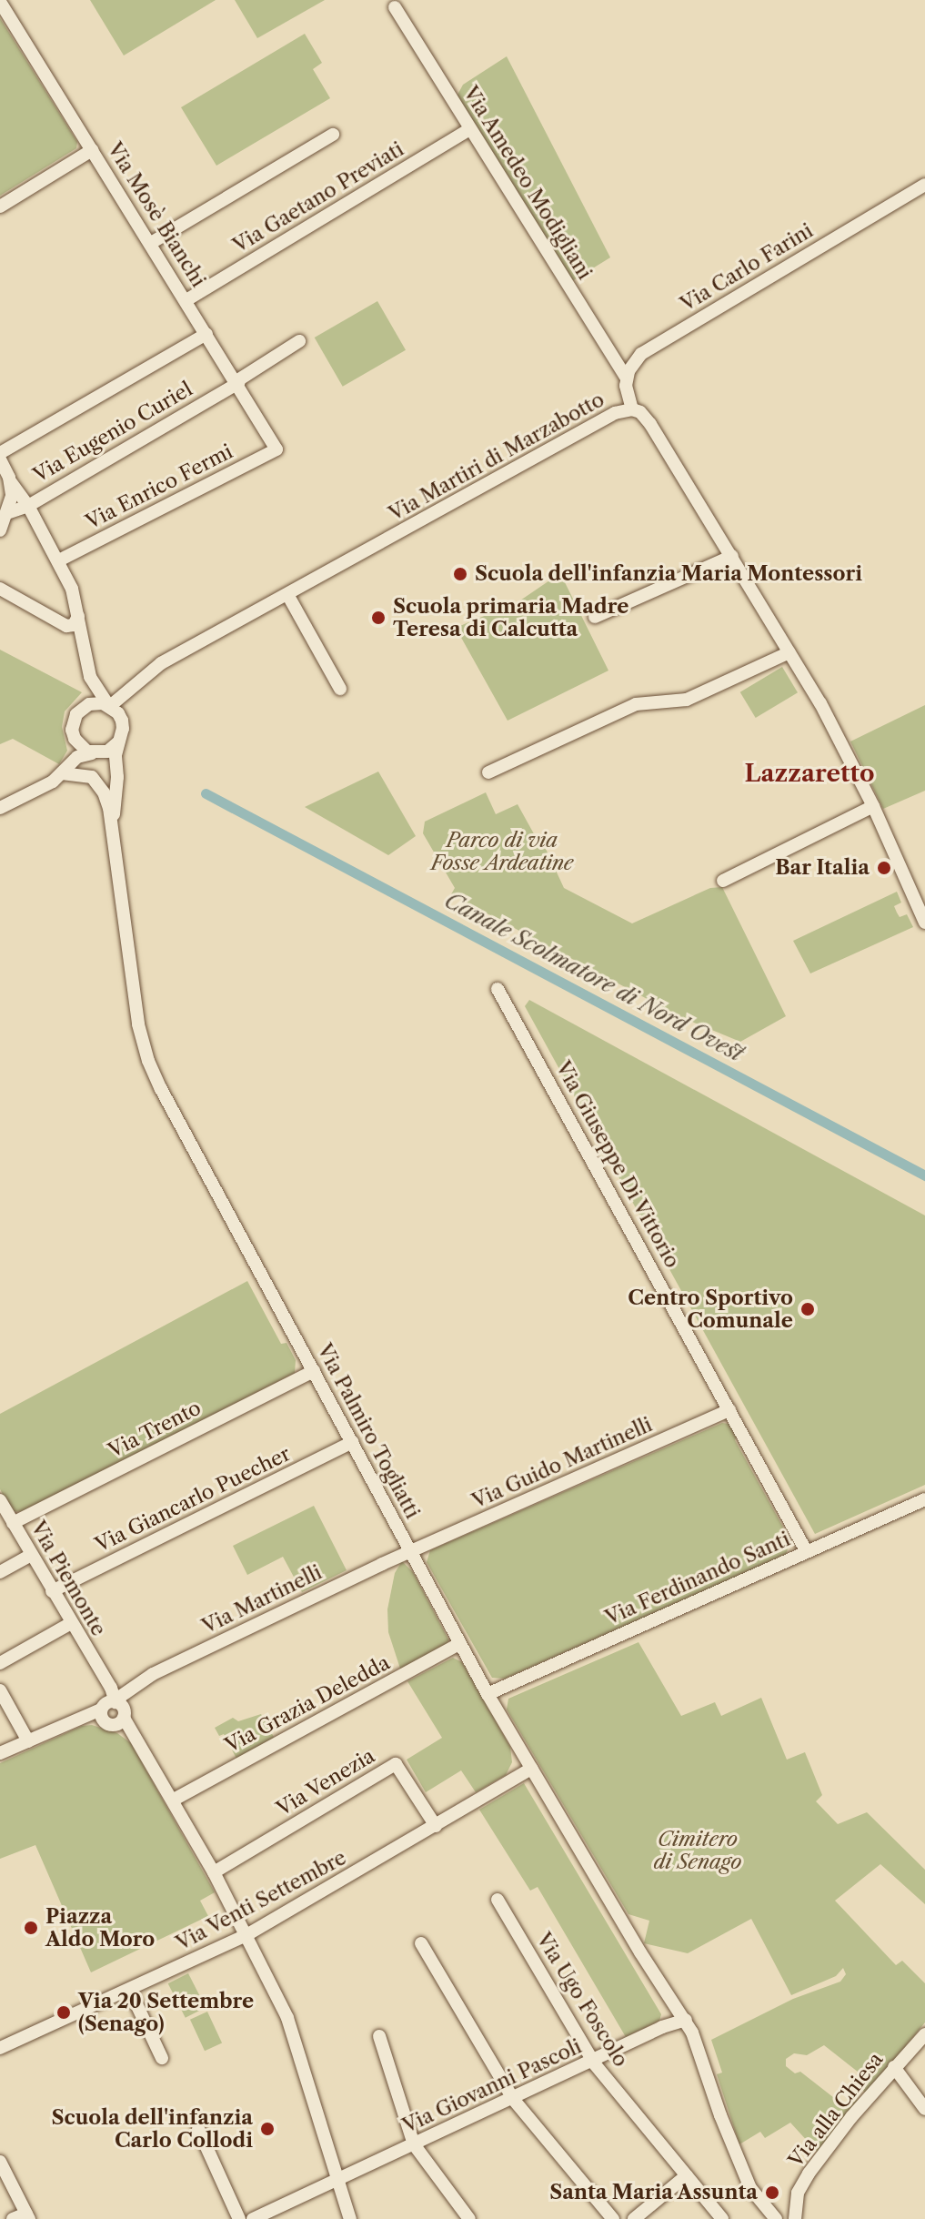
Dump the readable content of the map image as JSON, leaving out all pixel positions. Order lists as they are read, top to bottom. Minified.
{"streets":{"street":["Via Amedeo Modigliani","Via Gaetano Previati","Via Mosè Bianchi","Via Carlo Farini","Via Eugenio Curiel","Via Martiri di Marzabotto","Via Enrico Fermi","Via Giuseppe Di Vittorio","Via Trento","Via Palmiro Togliatti","Via Guido Martinelli","Via Giancarlo Puecher","Via Piemonte","Via Ferdinando Santi","Via Martinelli","Via Grazia Deledda","Via Venezia","Via Venti Settembre","Via Ugo Foscolo","Via Giovanni Pascoli","Via alla Chiesa"]},"crossings":[["Via Amedeo Modigliani","Via Gaetano Previati"],["Via Amedeo Modigliani","Via Carlo Farini"],["Via Gaetano Previati","Via Mosè Bianchi"],["Via Mosè Bianchi","Via Eugenio Curiel"],["Via Mosè Bianchi","Via Enrico Fermi"],["Via Martiri di Marzabotto","Via Palmiro Togliatti"],["Via Giuseppe Di Vittorio","Via Guido Martinelli"],["Via Giuseppe Di Vittorio","Via Ferdinando Santi"],["Via Trento","Via Palmiro Togliatti"],["Via Trento","Via Piemonte"],["Via Palmiro Togliatti","Via Guido Martinelli"],["Via Palmiro Togliatti","Via Giancarlo Puecher"],["Via Palmiro Togliatti","Via Ferdinando Santi"],["Via Palmiro Togliatti","Via Martinelli"],["Via Palmiro Togliatti","Via Grazia Deledda"],["Via Palmiro Togliatti","Via Venti Settembre"],["Via Palmiro Togliatti","Via Giovanni Pascoli"],["Via Guido Martinelli","Via Martinelli"],["Via Giancarlo Puecher","Via Piemonte"],["Via Venezia","Via Venti Settembre"],["Via Ugo Foscolo","Via Giovanni Pascoli"]],"districts":["Lazzaretto"],"water":["Canale Scolmatore di Nord Ovest"],"parks":["Parco di via Fosse Ardeatine","Cimitero di Senago"],"places":["Scuola dell'infanzia Maria Montessori","Scuola primaria Madre Teresa di Calcutta","Bar Italia","Centro Sportivo Comunale","Piazza Aldo Moro","Via 20 Settembre (Senago)","Scuola dell'infanzia Carlo Collodi","Santa Maria Assunta"]}
